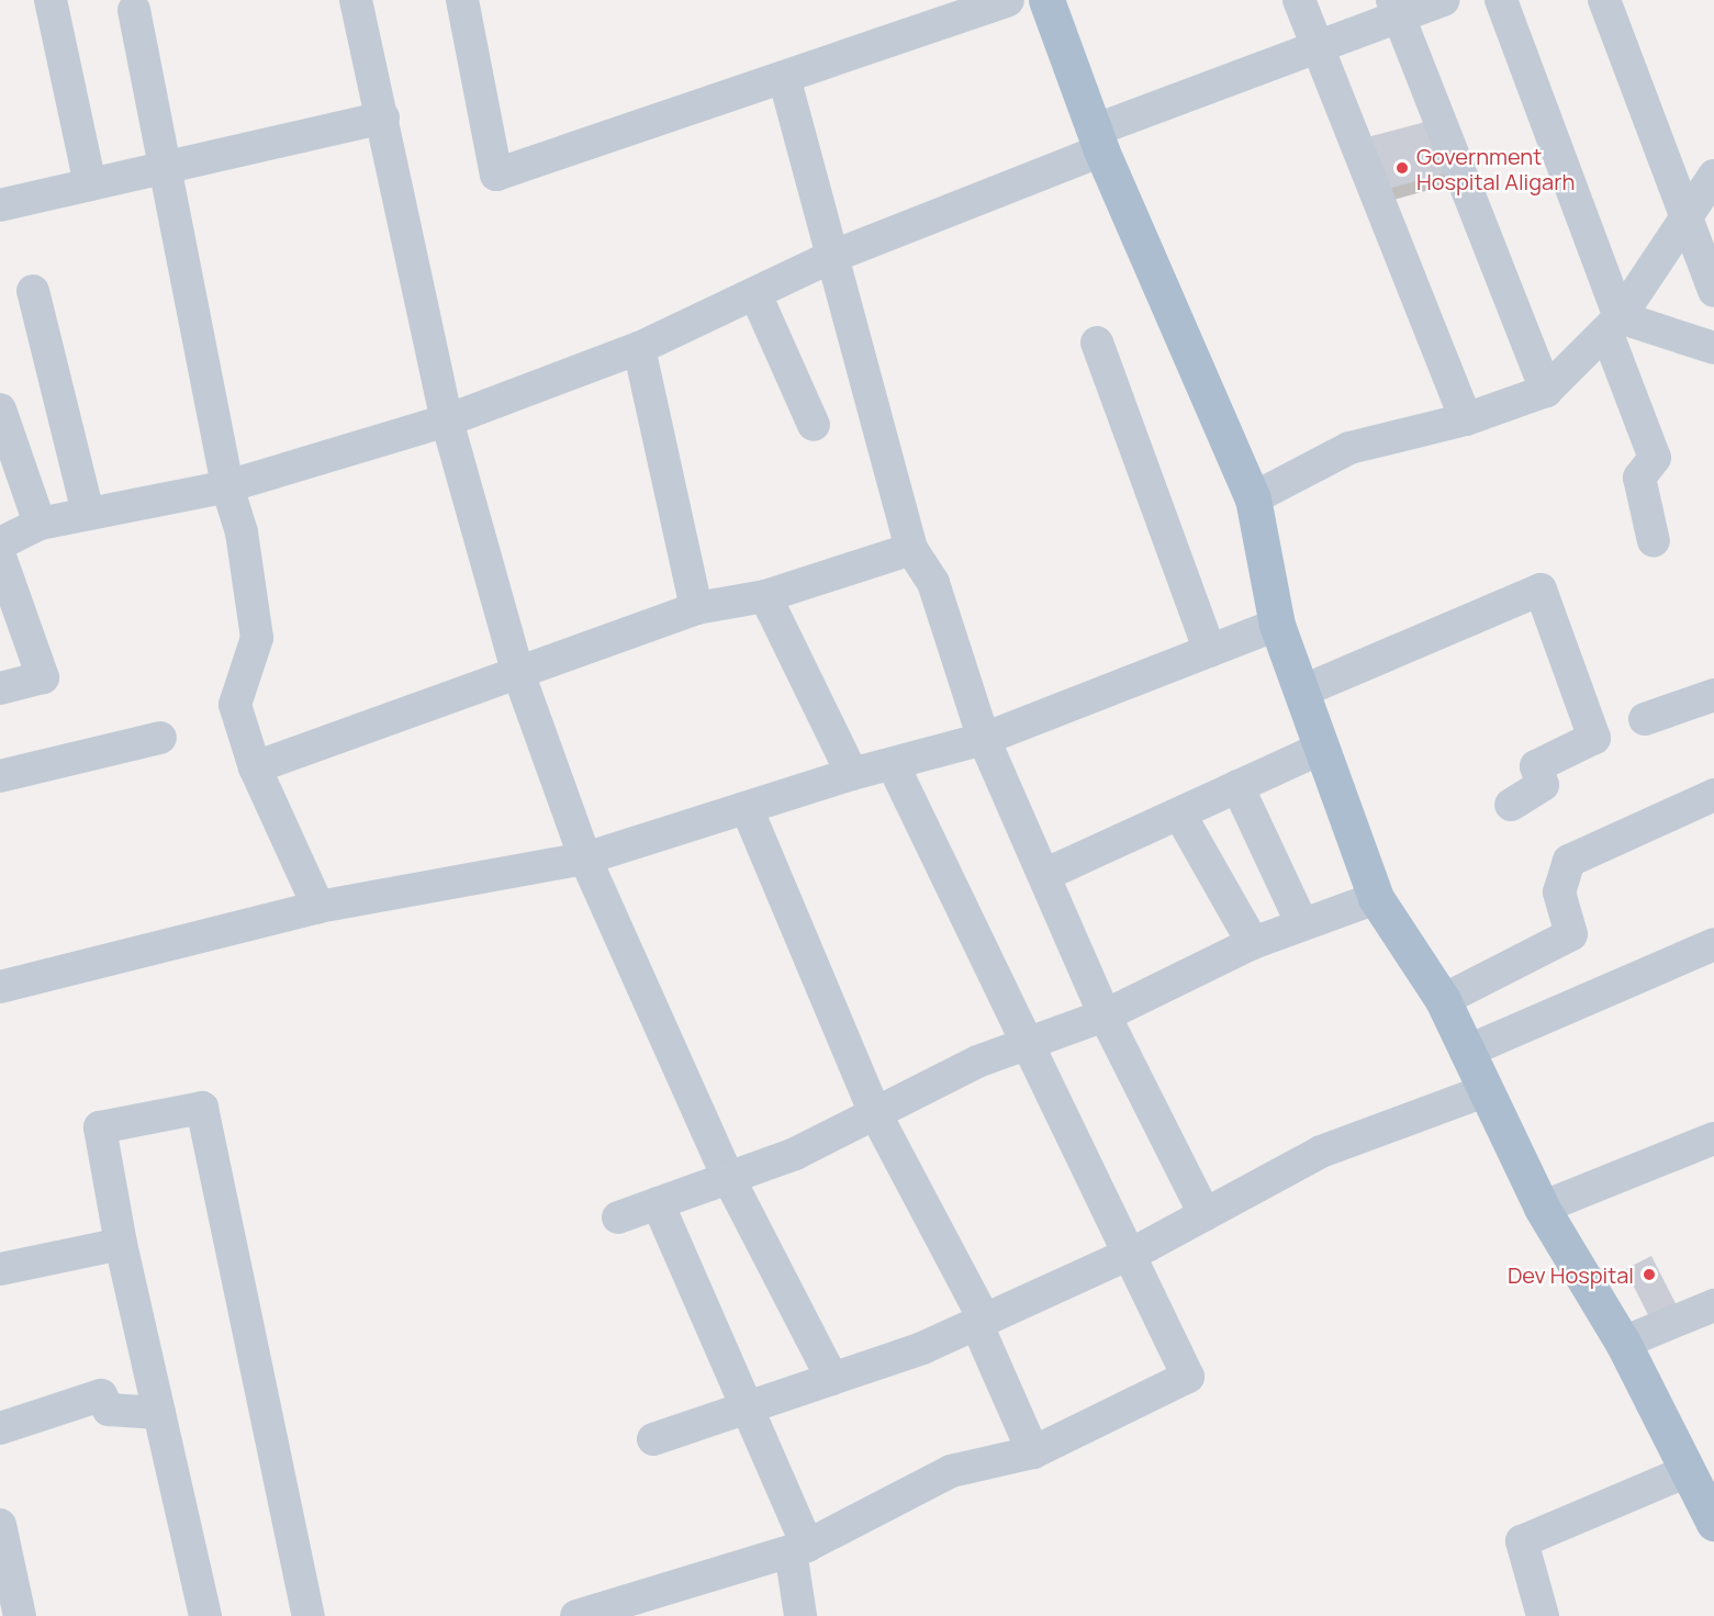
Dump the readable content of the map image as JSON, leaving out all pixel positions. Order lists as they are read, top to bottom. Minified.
{"places":["Government Hospital Aligarh","Dev Hospital"]}
